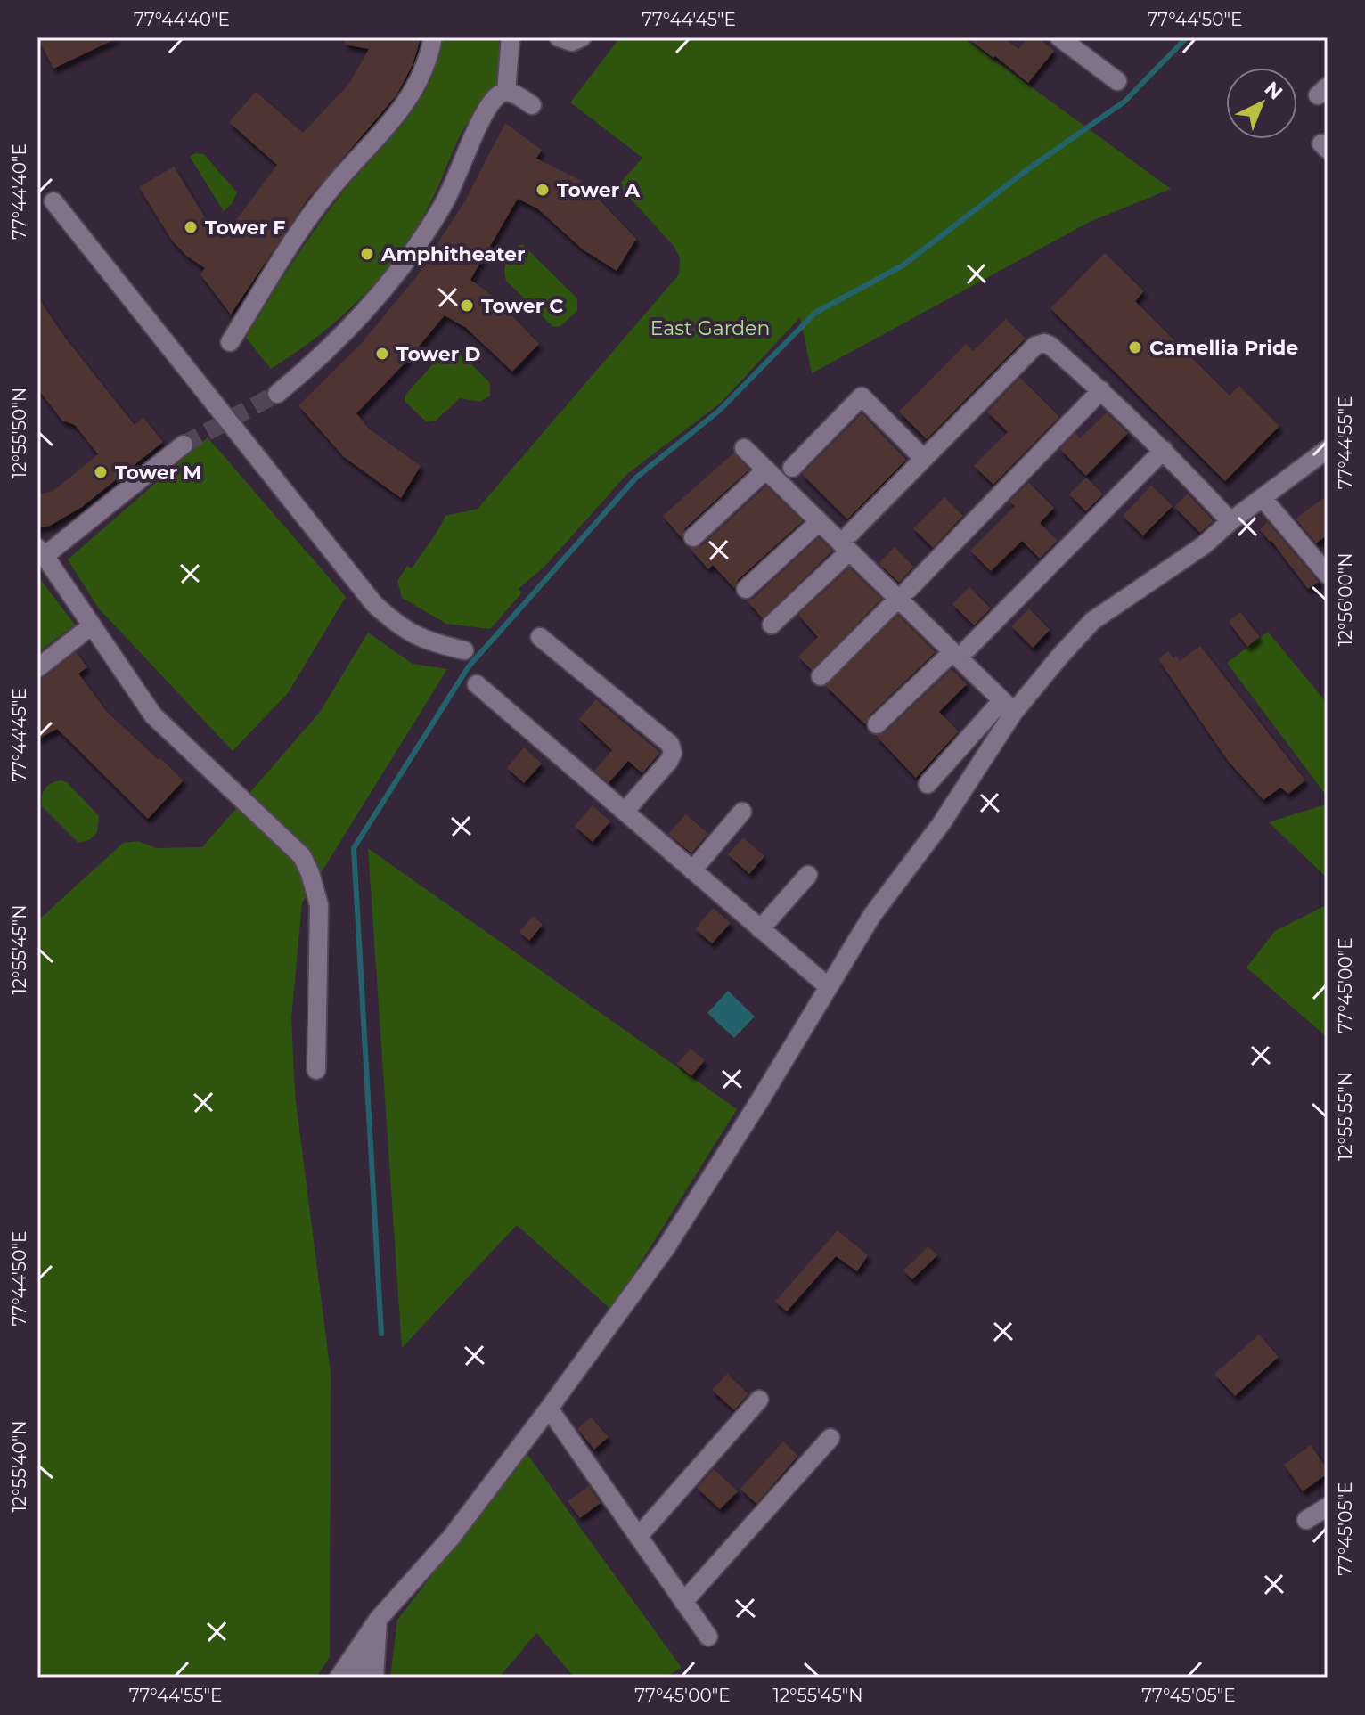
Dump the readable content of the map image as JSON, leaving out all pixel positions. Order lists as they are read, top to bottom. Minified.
{"parks":["East Garden"],"places":["Tower A","Tower F","Amphitheater","Tower C","Camellia Pride","Tower D","Tower M"],"north":"top right","coordinates":["77°44'40\"E","77°44'45\"E","77°44'50\"E","12°55'50\"N","77°44'55\"E","12°56'00\"N","12°55'45\"N","77°45'00\"E","12°55'55\"N","12°55'40\"N","77°45'05\"E"]}
